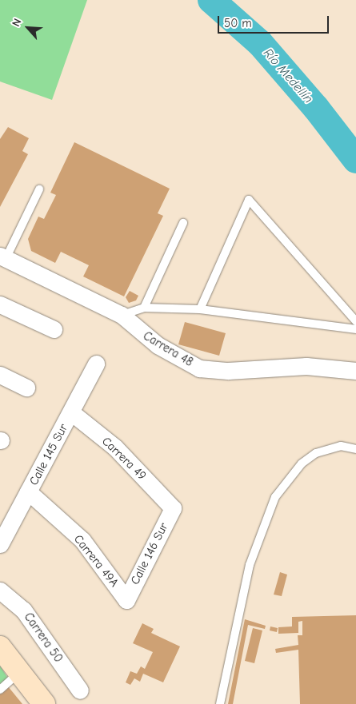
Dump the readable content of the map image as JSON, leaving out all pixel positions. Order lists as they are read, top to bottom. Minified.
{"streets":{"street":["Carrera 48","Calle 145 Sur","Carrera 49","Calle 146 Sur","Carrera 49A","Carrera 50"]},"crossings":[["Calle 145 Sur","Carrera 49"],["Calle 145 Sur","Carrera 49A"],["Carrera 49","Calle 146 Sur"],["Calle 146 Sur","Carrera 49A"]],"water":["Río Medellín"],"scale_bar":"50 m","north":"top left"}
